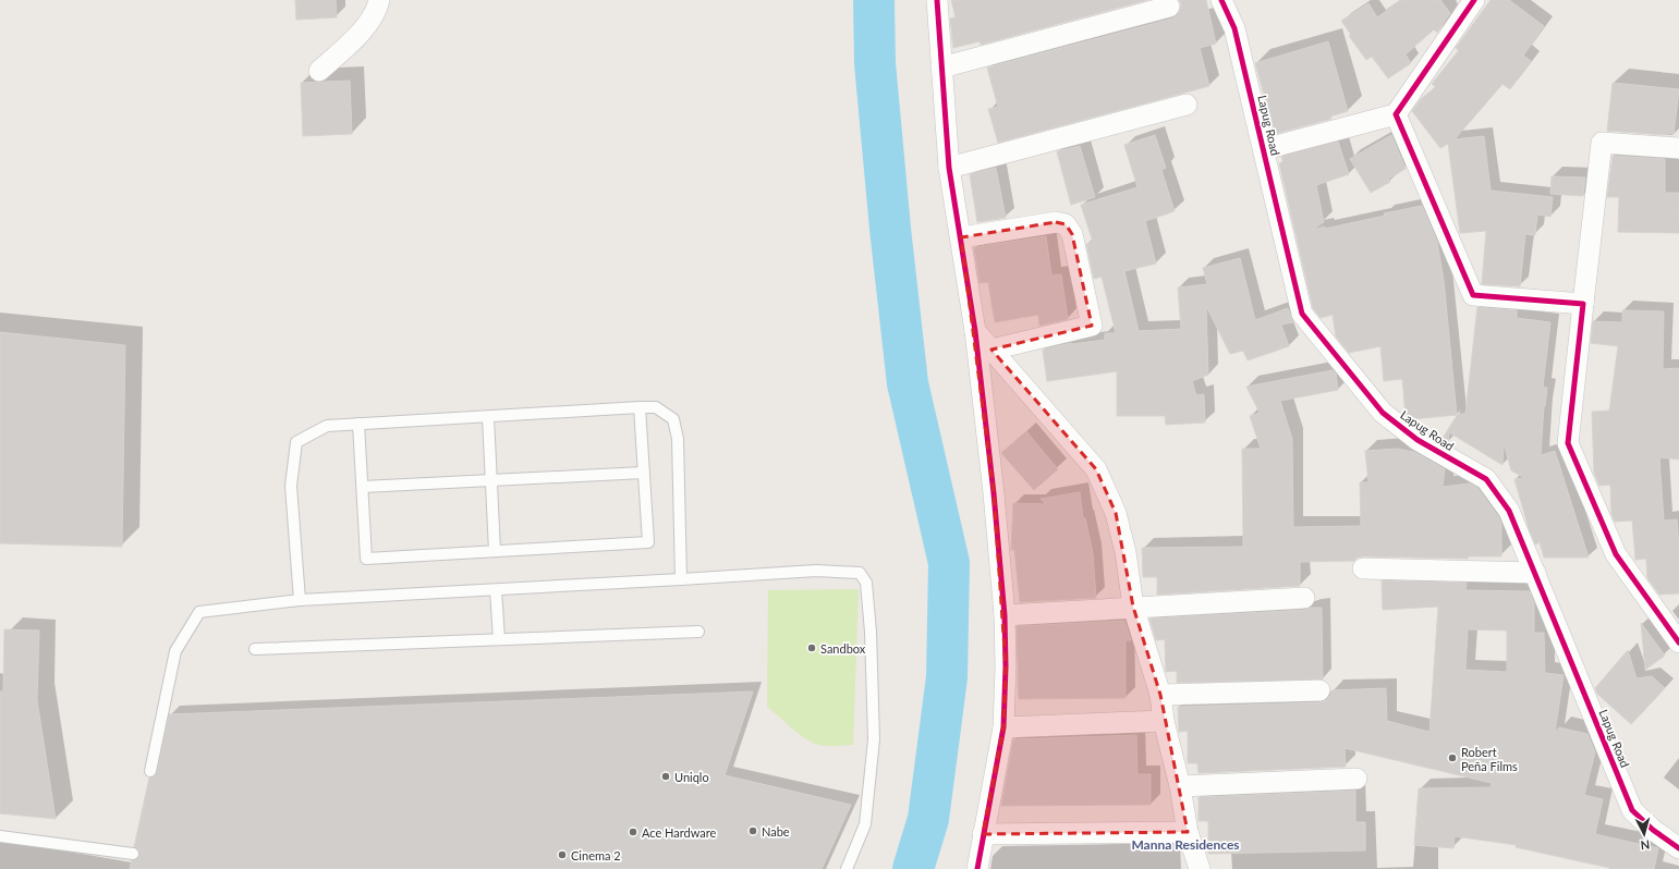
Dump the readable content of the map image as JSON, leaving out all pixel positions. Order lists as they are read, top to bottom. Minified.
{"streets":{"street":["Lapug Road"]},"districts":["Manna Residences"],"places":["Sandbox","Robert Peña Films","Uniqlo","Nabe","Ace Hardware","Cinema 2"],"north":"bottom"}
